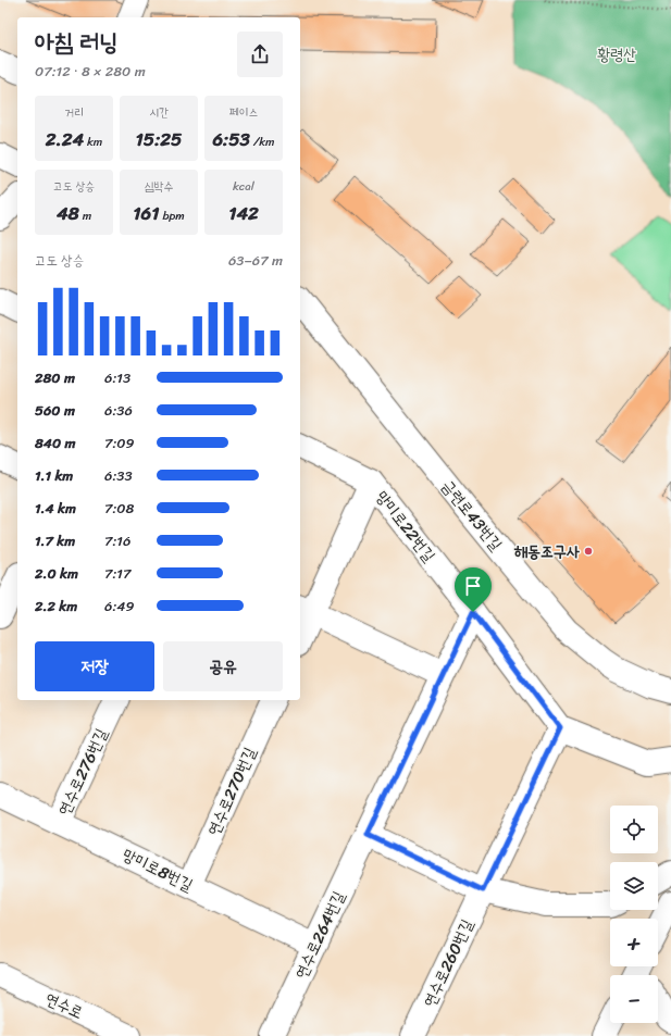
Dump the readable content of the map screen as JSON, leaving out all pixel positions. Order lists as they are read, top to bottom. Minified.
{"streets":{"street":["금련로43번길","망미로22번길","연수로276번길","연수로270번길","망미로8번길","연수로264번길","연수로260번길","연수로"]},"crossings":[["망미로22번길","연수로264번길"],["망미로22번길","연수로260번길"],["연수로276번길","망미로8번길"],["연수로270번길","망미로8번길"],["망미로8번길","연수로264번길"]],"parks":["황령산"],"places":["해동조구사"],"page":{"heading":["아침 러닝","07:12 · 8 × 280 m"],"stats":[["거리","2.24 km"],["시간","15:25"],["페이스","6:53 /km"],["고도 상승","48 m"],["심박수","161 bpm"],["kcal","142"]],"chart":["고도 상승","63–67 m"],"list":[{"name":"280 m","note":"6:13"},{"name":"560 m","note":"6:36"},{"name":"840 m","note":"7:09"},{"name":"1.1 km","note":"6:33"},{"name":"1.4 km","note":"7:08"},{"name":"1.7 km","note":"7:16"},{"name":"2.0 km","note":"7:17"},{"name":"2.2 km","note":"6:49"}],"buttons":["저장","공유"],"map_buttons":["+","−"]}}
